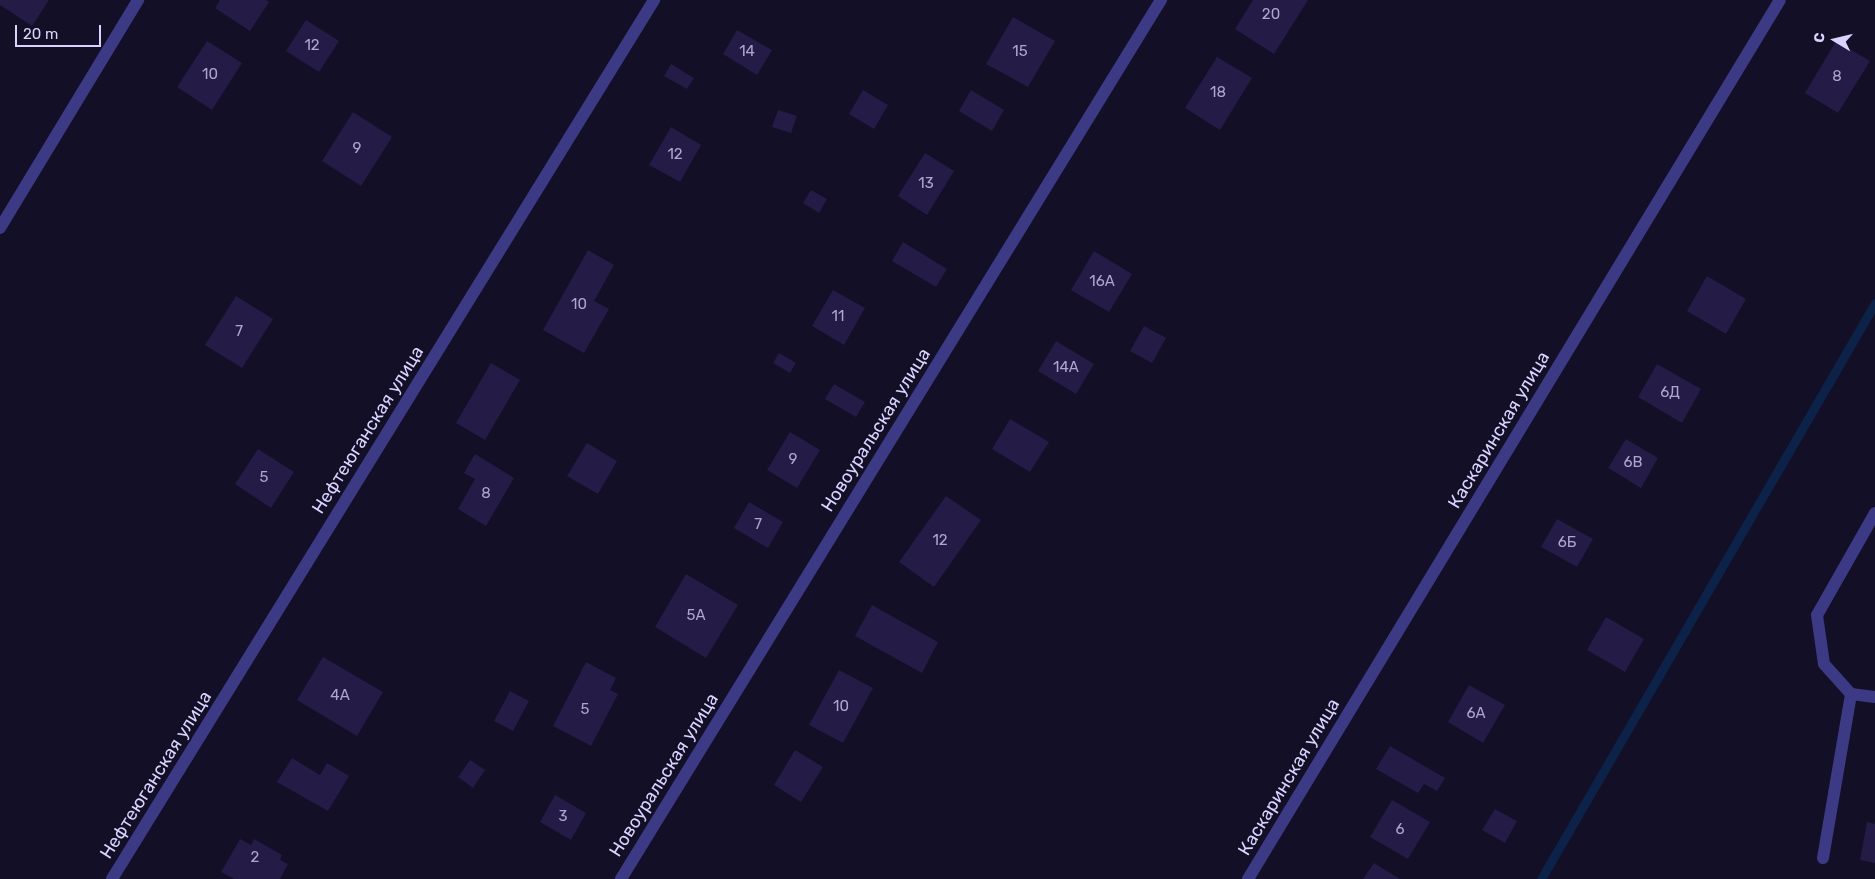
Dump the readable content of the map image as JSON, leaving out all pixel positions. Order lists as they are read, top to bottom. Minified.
{"streets":{"street":["Нефтеюганская улица","Новоуральская улица","Каскаринская улица"]},"house_numbers":["20","12","14","15","10","8","18","9","12","13","16А","10","11","7","14А","6Д","9","6В","5","8","7","12","6Б","5А","4А","10","5","6А","3","6","2"],"scale_bar":"20 m","north":"left"}
